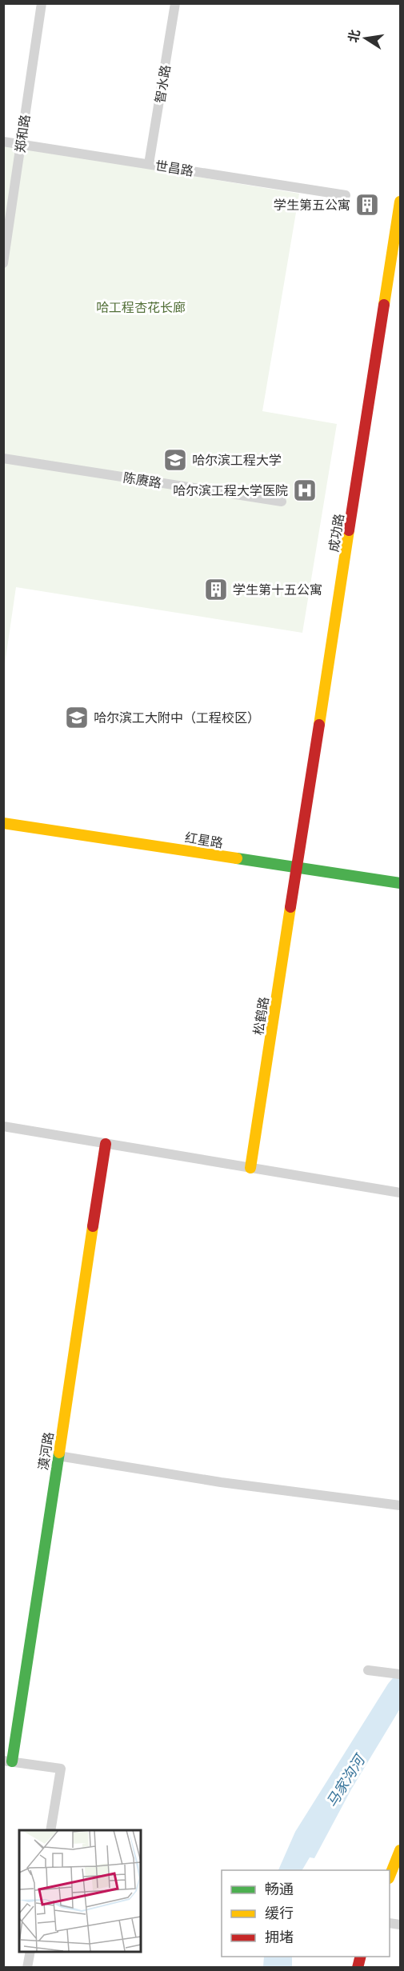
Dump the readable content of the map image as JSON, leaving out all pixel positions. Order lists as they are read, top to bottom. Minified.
{"streets":{"street":["智水路","郑和路","世昌路","陈赓路","成功路","红星路","松鹤路","漠河路"]},"crossings":[["智水路","世昌路"],["郑和路","世昌路"],["成功路","红星路"],["成功路","松鹤路"],["红星路","松鹤路"]],"water":["马家沟河"],"parks":["哈工程杏花长廊"],"places":{"building":["学生第五公寓","学生第十五公寓"],"school or university":["哈尔滨工程大学","哈尔滨工大附中（工程校区）"],"hospital":["哈尔滨工程大学医院"]},"legend":["畅通","缓行","拥堵"],"north":"left"}
